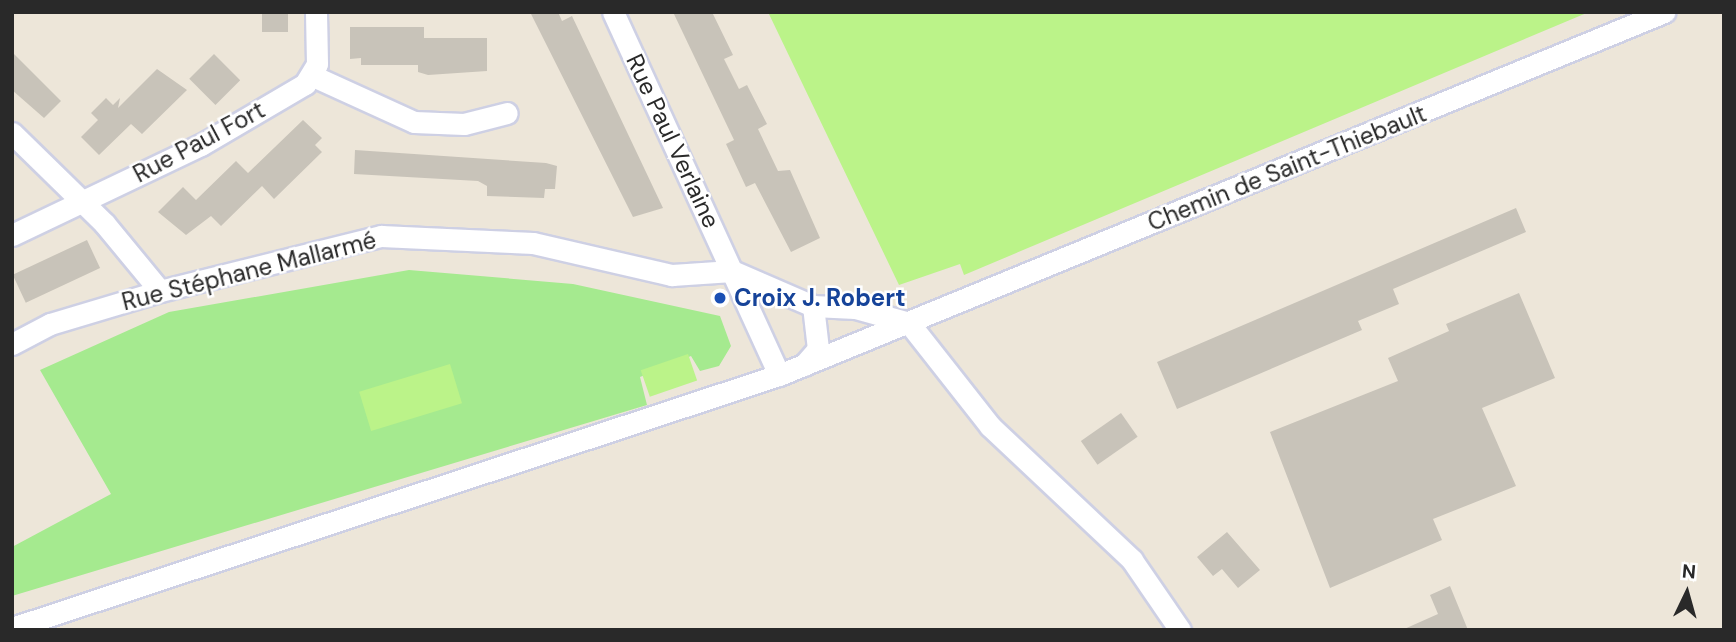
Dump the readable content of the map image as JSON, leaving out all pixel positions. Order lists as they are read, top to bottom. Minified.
{"streets":{"street":["Rue Paul Verlaine","Rue Paul Fort","Chemin de Saint-Thiebault","Rue Stéphane Mallarmé"]},"crossings":[["Rue Paul Verlaine","Chemin de Saint-Thiebault"],["Rue Paul Verlaine","Rue Stéphane Mallarmé"],["Chemin de Saint-Thiebault","Rue Stéphane Mallarmé"]],"places":["Croix J. Robert"],"north":"top"}
